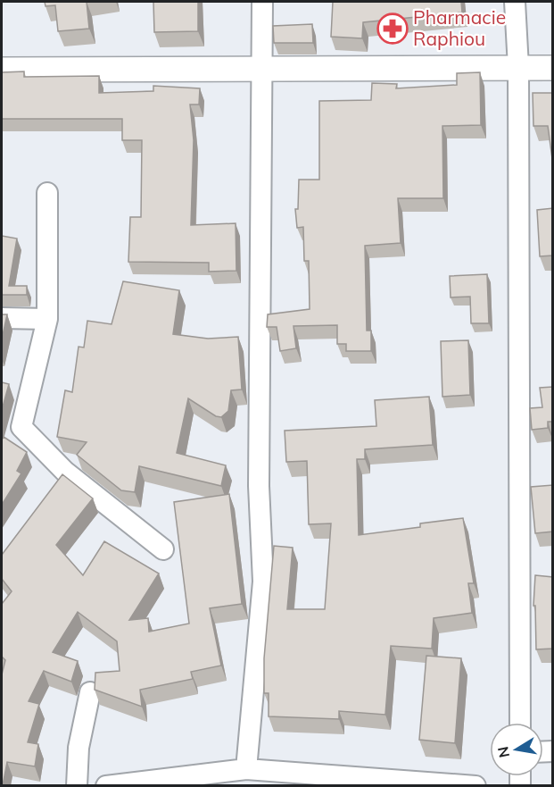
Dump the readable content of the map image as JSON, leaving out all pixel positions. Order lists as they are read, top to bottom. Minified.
{"places":{"pharmacy":["Pharmacie Raphiou"]},"north":"left"}
